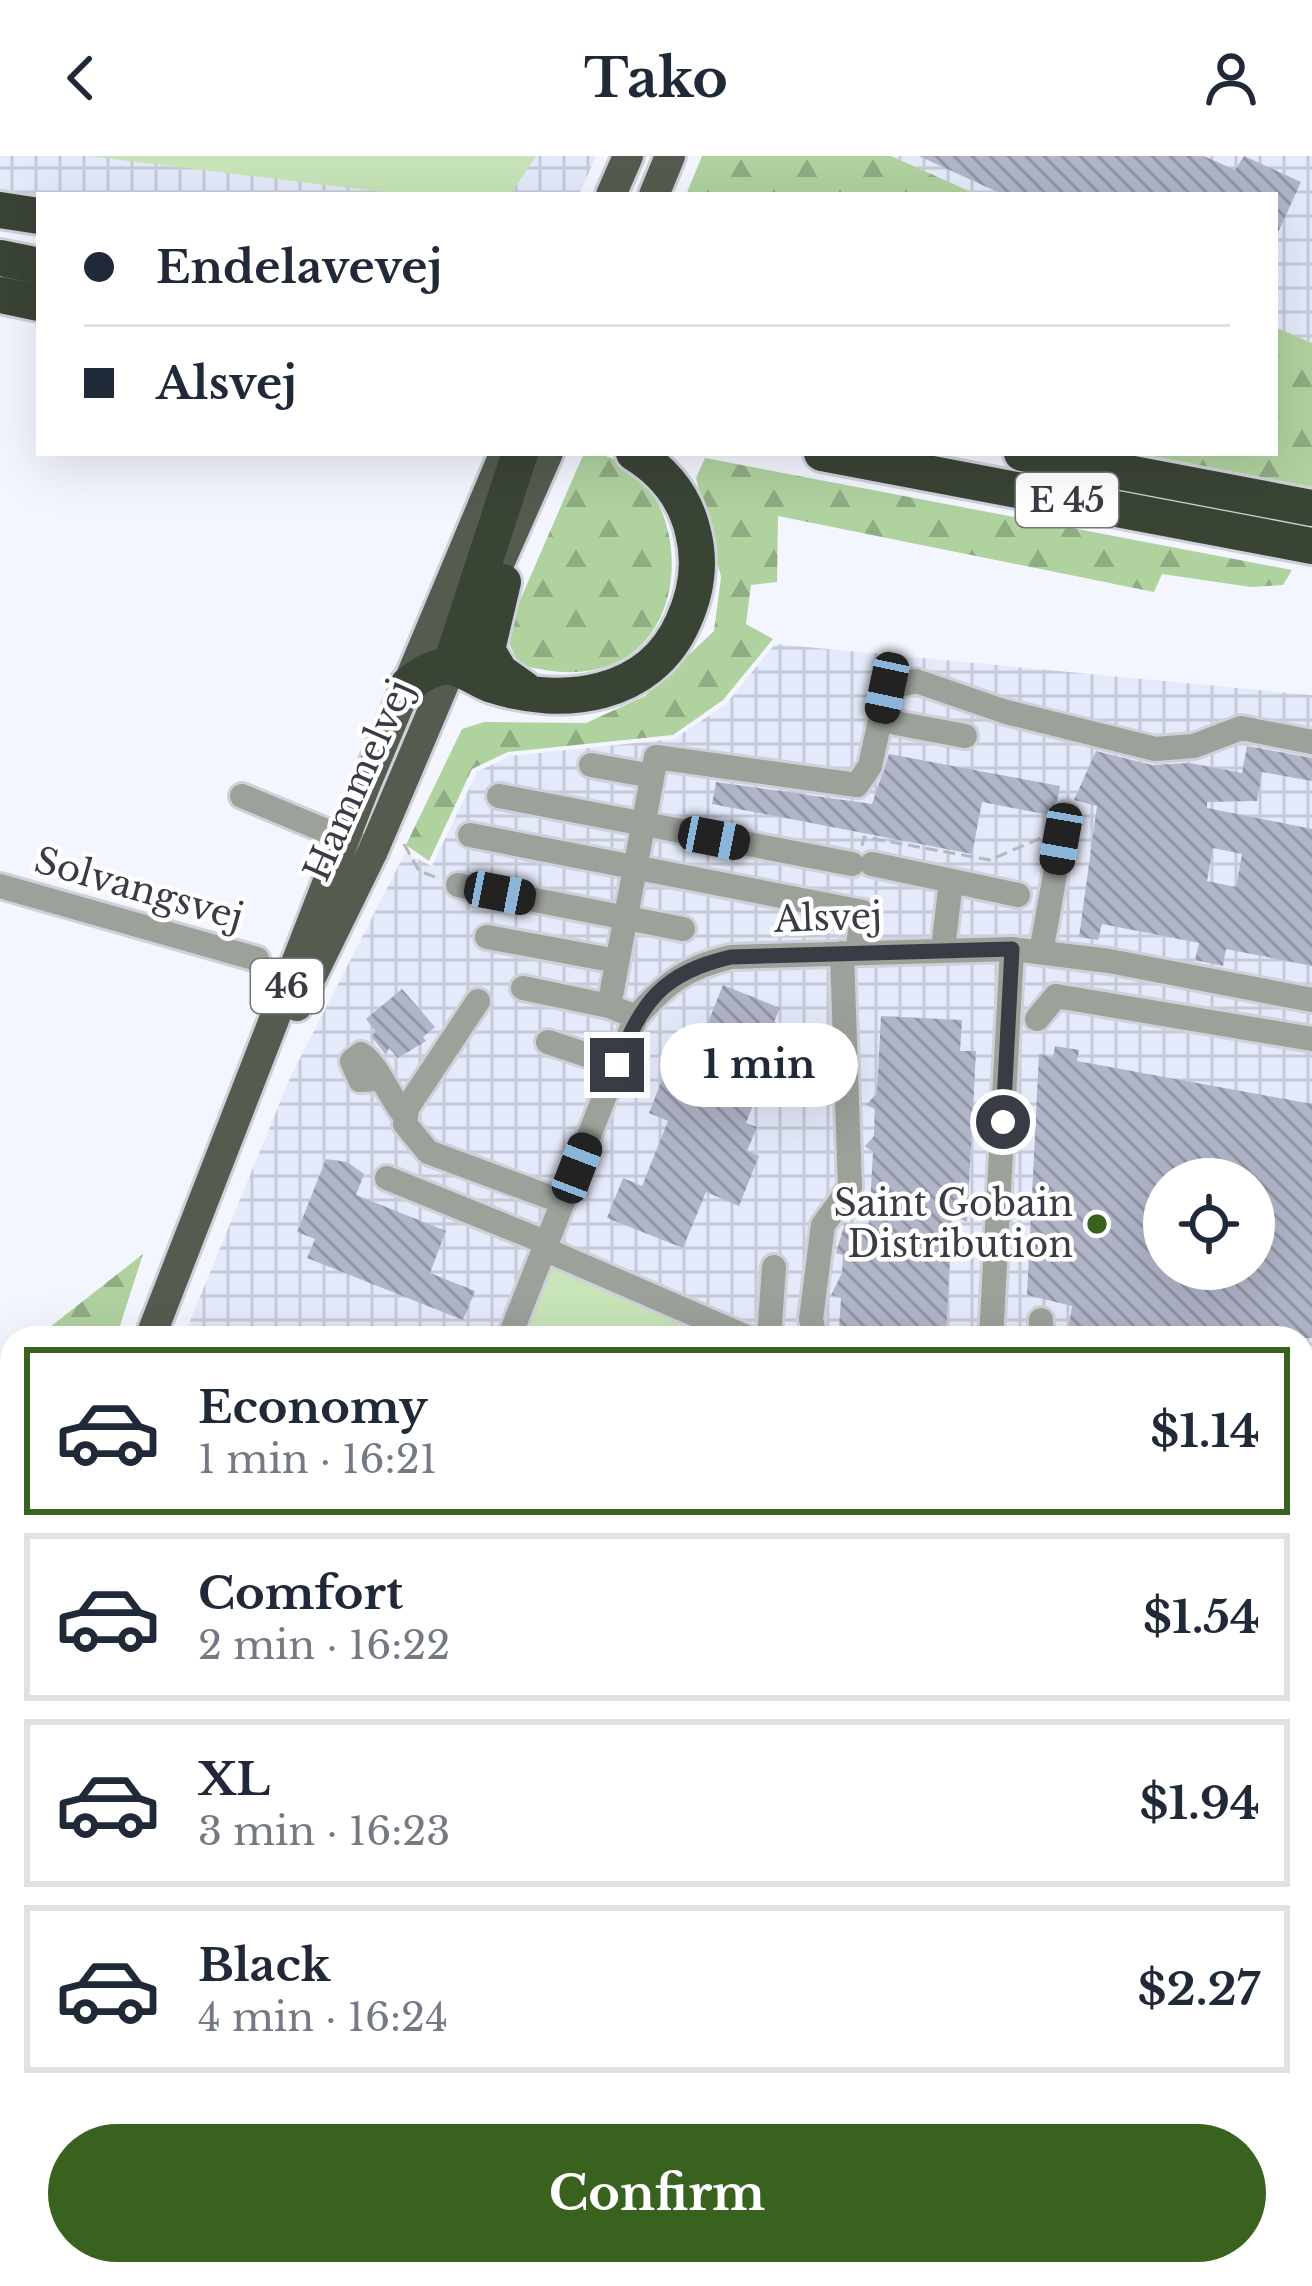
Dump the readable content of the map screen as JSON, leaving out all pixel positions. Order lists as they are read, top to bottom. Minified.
{"streets":{"highway":["E 45"],"main road":["Hammelvej","46"],"street":["Solvangsvej","Alsvej"]},"places":["Saint Gobain Distribution"],"page":{"header":"Tako","banner":["Endelavevej","Alsvej"],"bubble":"1 min","list":[{"name":"Economy","note":"1 min · 16:21","value":"$1.14"},{"name":"Comfort","note":"2 min · 16:22","value":"$1.54"},{"name":"XL","note":"3 min · 16:23","value":"$1.94"},{"name":"Black","note":"4 min · 16:24","value":"$2.27"}],"buttons":"Confirm"}}
